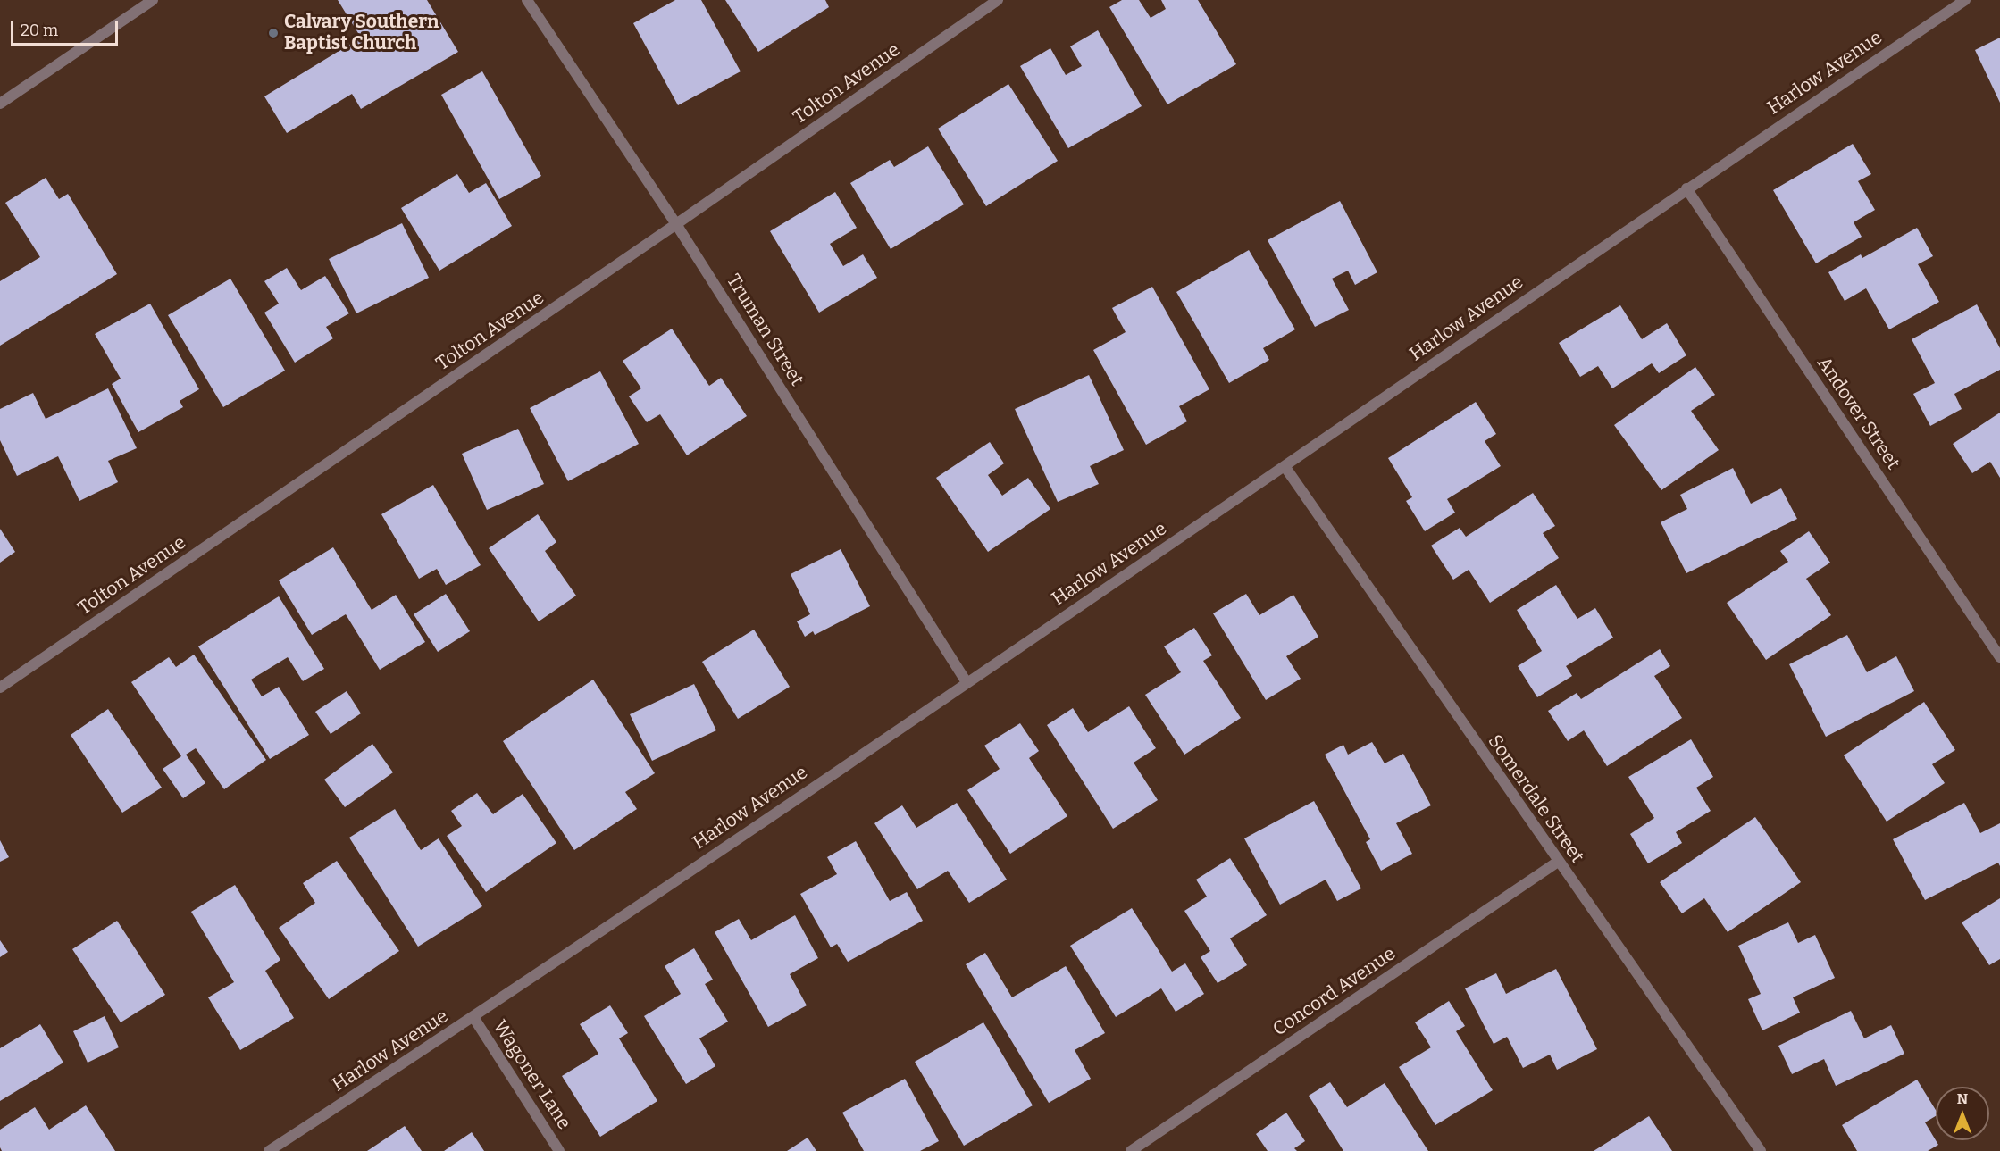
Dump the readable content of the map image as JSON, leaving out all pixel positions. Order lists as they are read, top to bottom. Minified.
{"streets":{"street":["Harlow Avenue","Tolton Avenue","Truman Street","Andover Street","Somerdale Street","Concord Avenue","Wagoner Lane"]},"crossings":[["Harlow Avenue","Truman Street"],["Harlow Avenue","Andover Street"],["Harlow Avenue","Somerdale Street"],["Harlow Avenue","Wagoner Lane"],["Tolton Avenue","Truman Street"],["Somerdale Street","Concord Avenue"]],"places":["Calvary Southern Baptist Church"],"scale_bar":"20 m","north":"top"}
